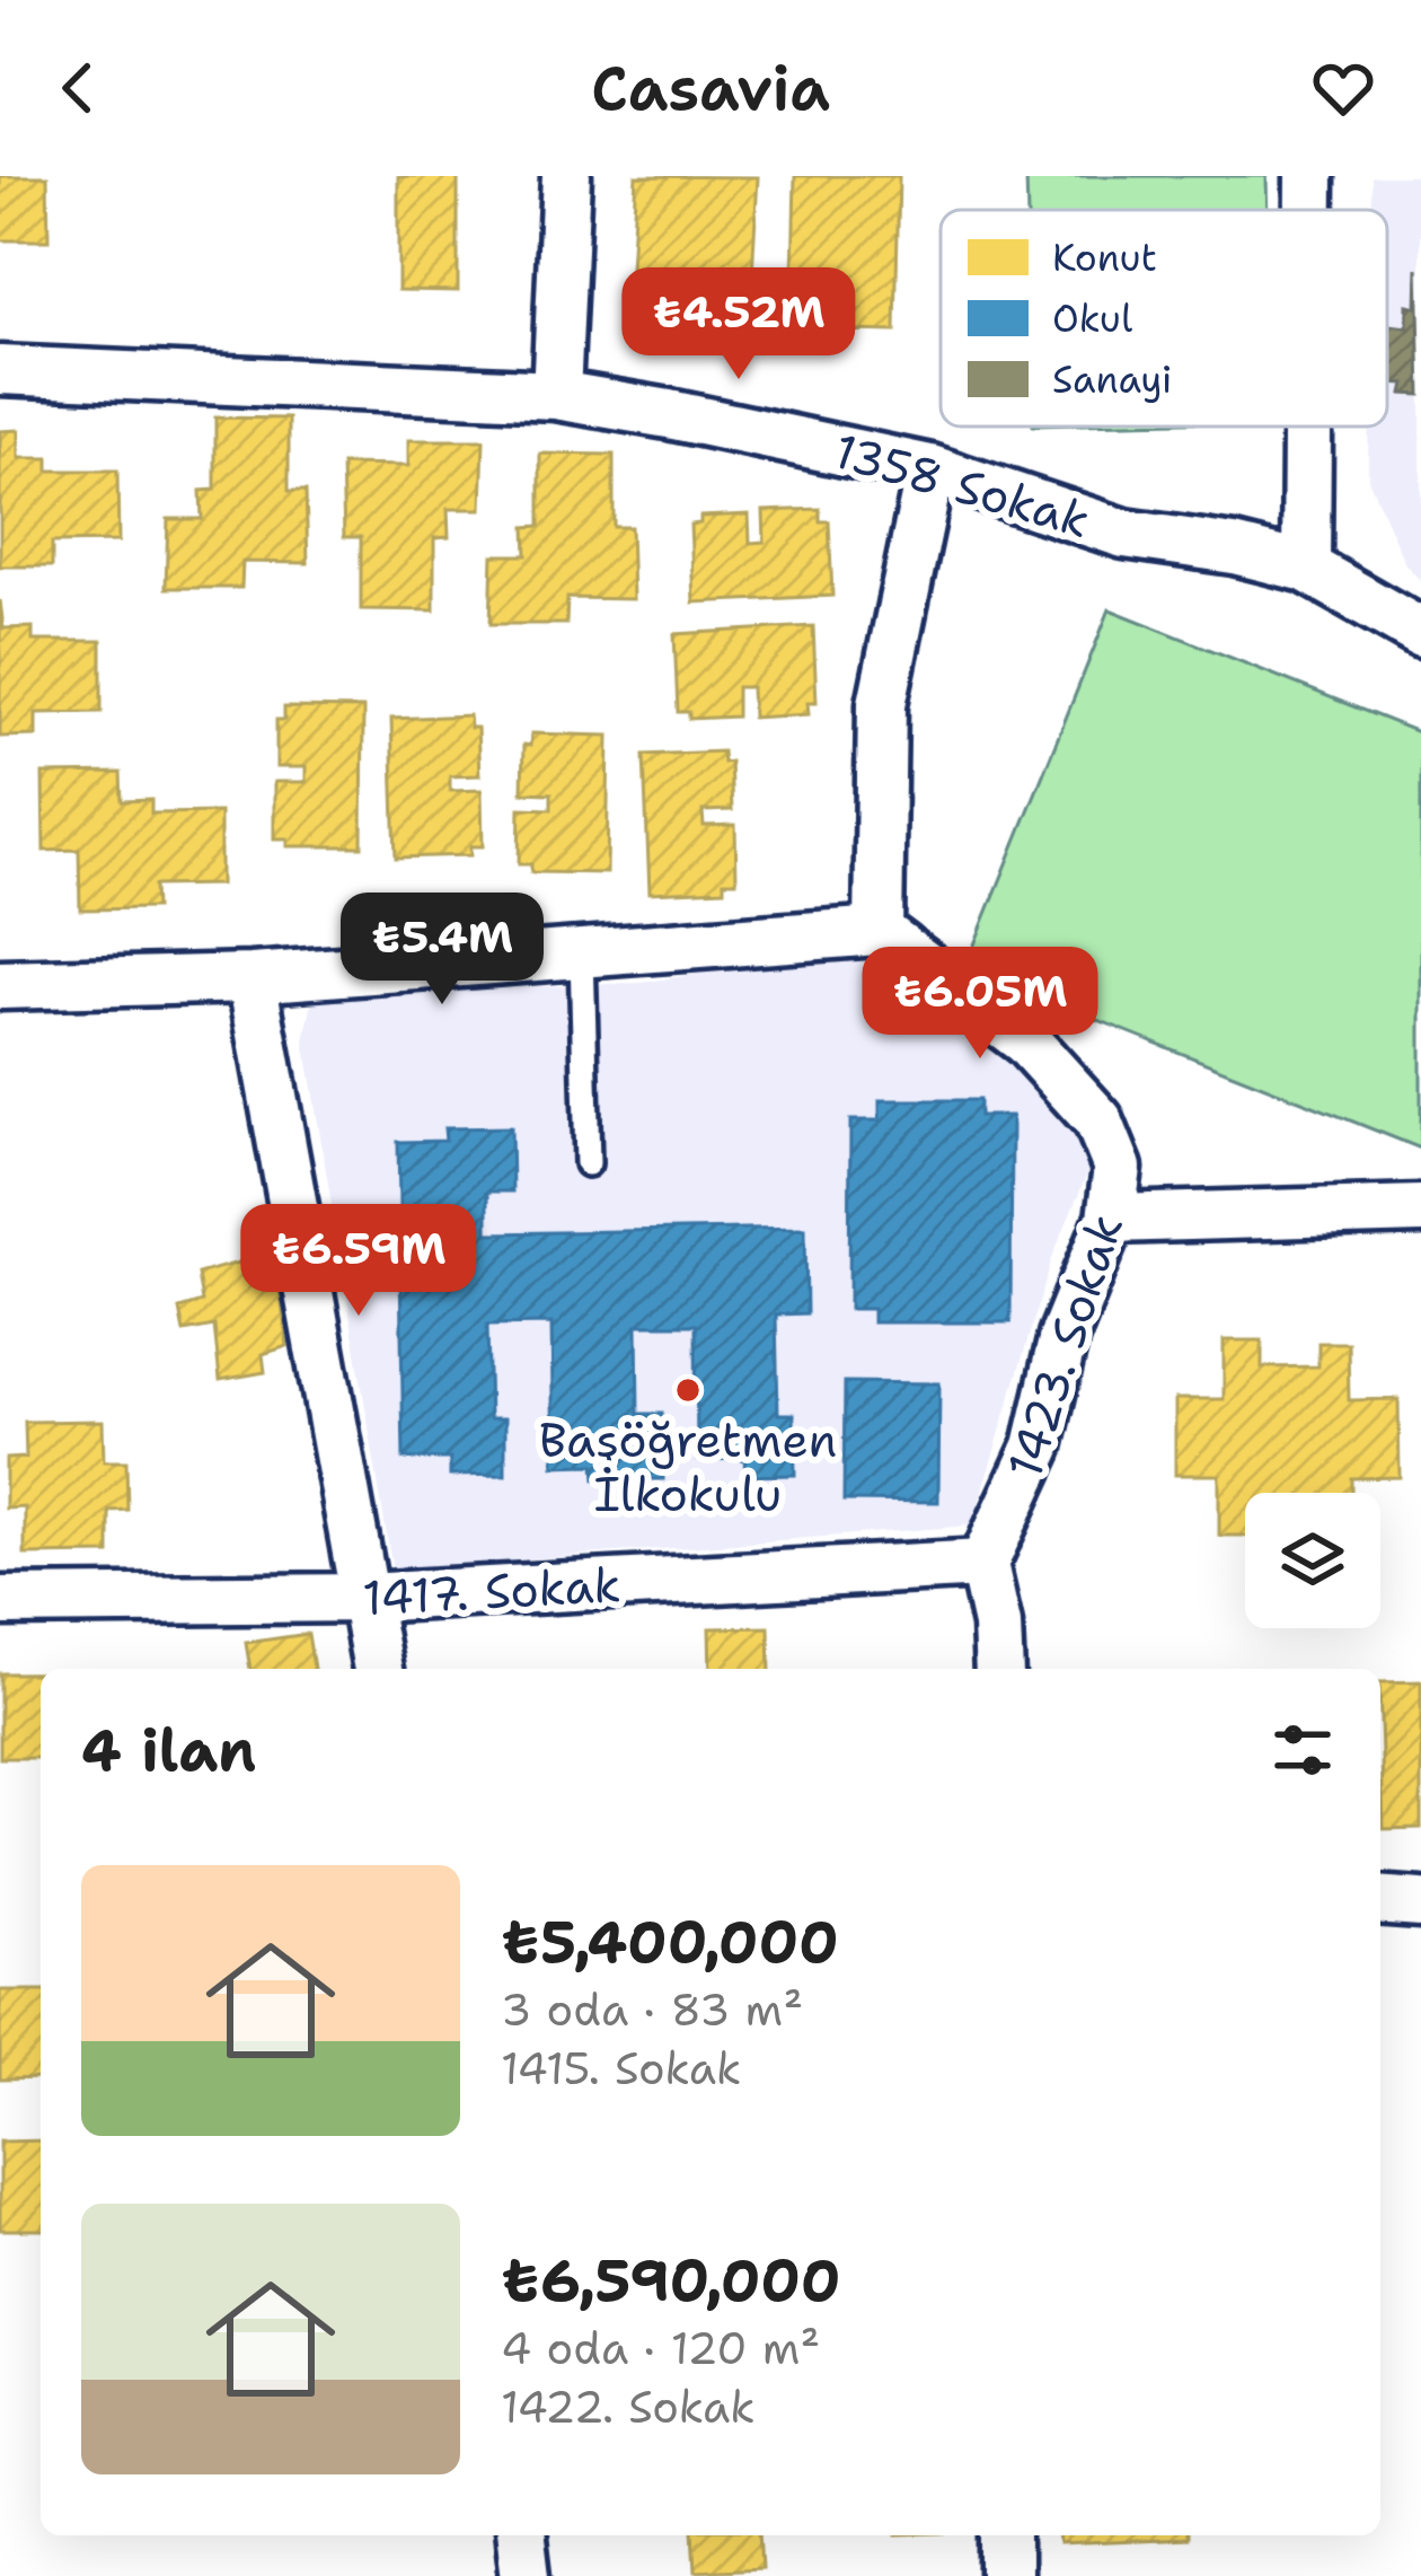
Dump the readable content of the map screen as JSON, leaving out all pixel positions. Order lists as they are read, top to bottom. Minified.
{"streets":{"street":["1358 Sokak","1423. Sokak","1417. Sokak"]},"crossings":[["1423. Sokak","1417. Sokak"]],"places":["Başöğretmen İlkokulu"],"legend":["Konut","Okul","Sanayi"],"page":{"header":"Casavia","price":["₺4.52M","₺5.4M","₺6.05M","₺6.59M"],"heading":"4 ilan","list":[{"name":"₺5,400,000","note":"3 oda · 83 m² · 1415. Sokak"},{"name":"₺6,590,000","note":"4 oda · 120 m² · 1422. Sokak"}]}}
